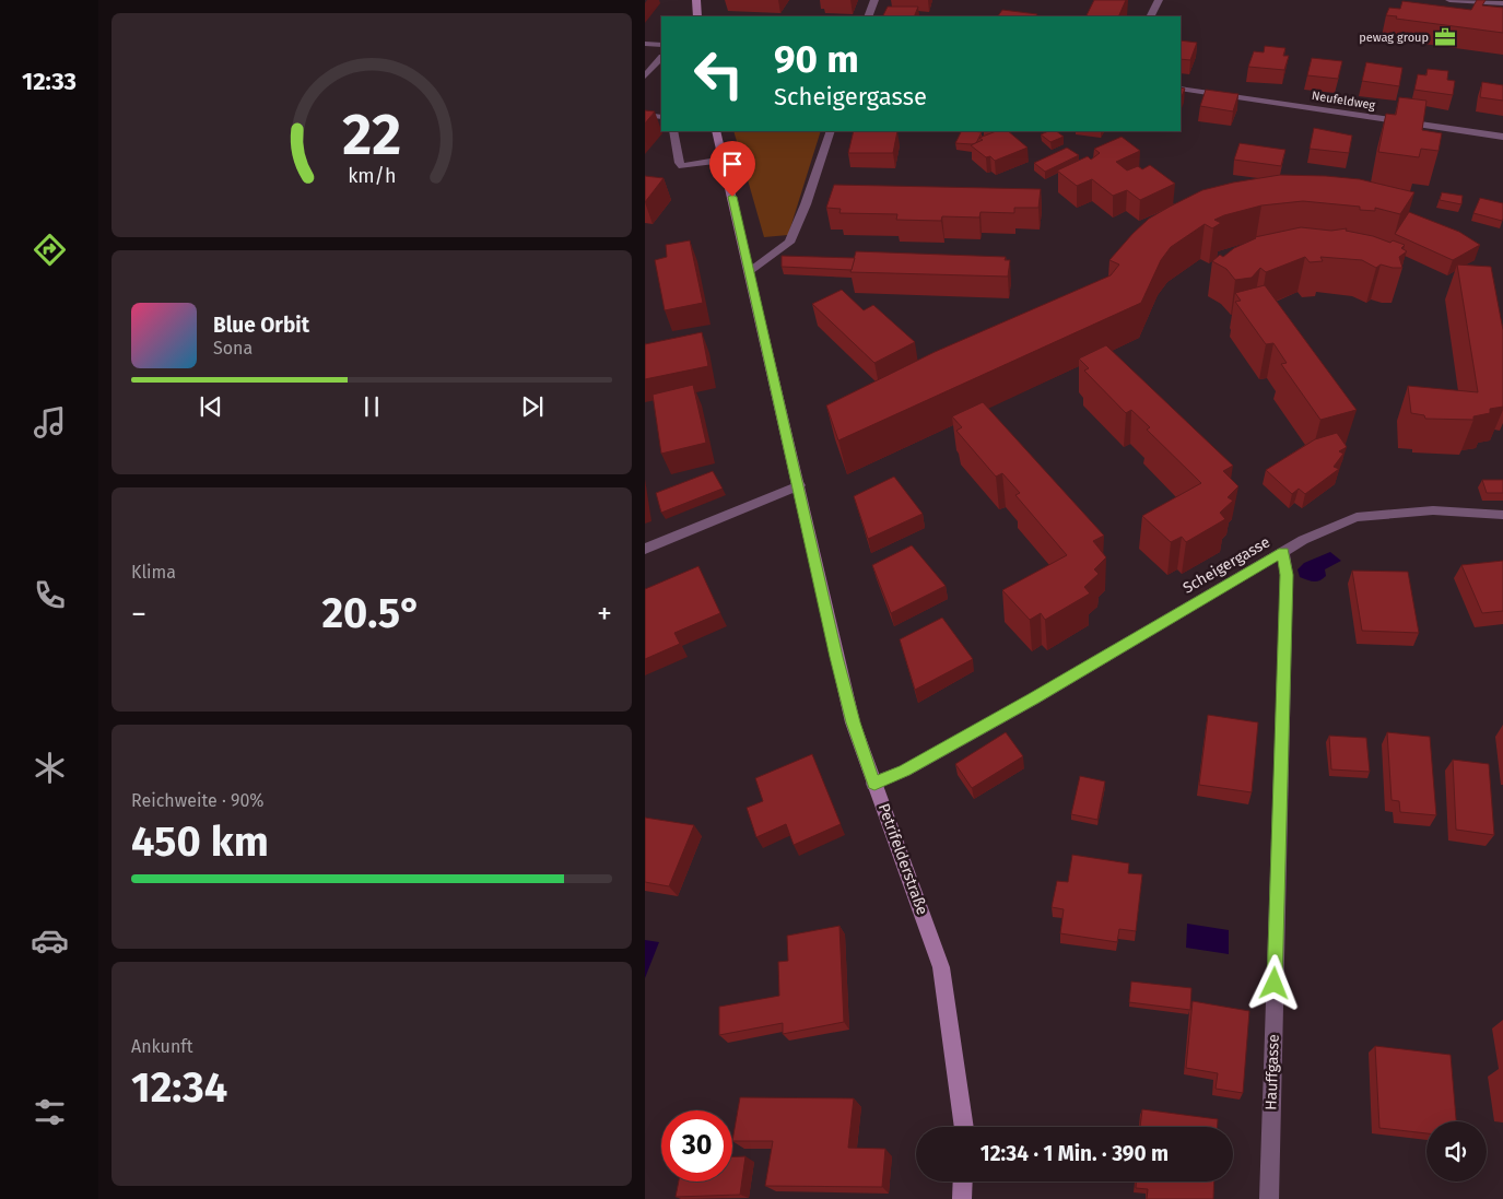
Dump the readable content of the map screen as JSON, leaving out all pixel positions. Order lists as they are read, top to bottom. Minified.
{"streets":{"main road":["Petrifelderstraße"],"street":["Neufeldweg","Scheigergasse","Hauffgasse"]},"crossings":[["Scheigergasse","Petrifelderstraße"],["Scheigergasse","Hauffgasse"]],"places":{"office":["pewag group"]},"page":{"tabs":"12:33","turn":["90 m","Scheigergasse"],"song":["Blue Orbit","Sona"],"tile":["Klima",["Reichweite · 90%","450 km"],["Ankunft","12:34"]],"heat":["−","20.5°","+"],"limit":"30","trip":"12:34 · 1 Min. · 390 m","gauge":["22","km/h"]}}
